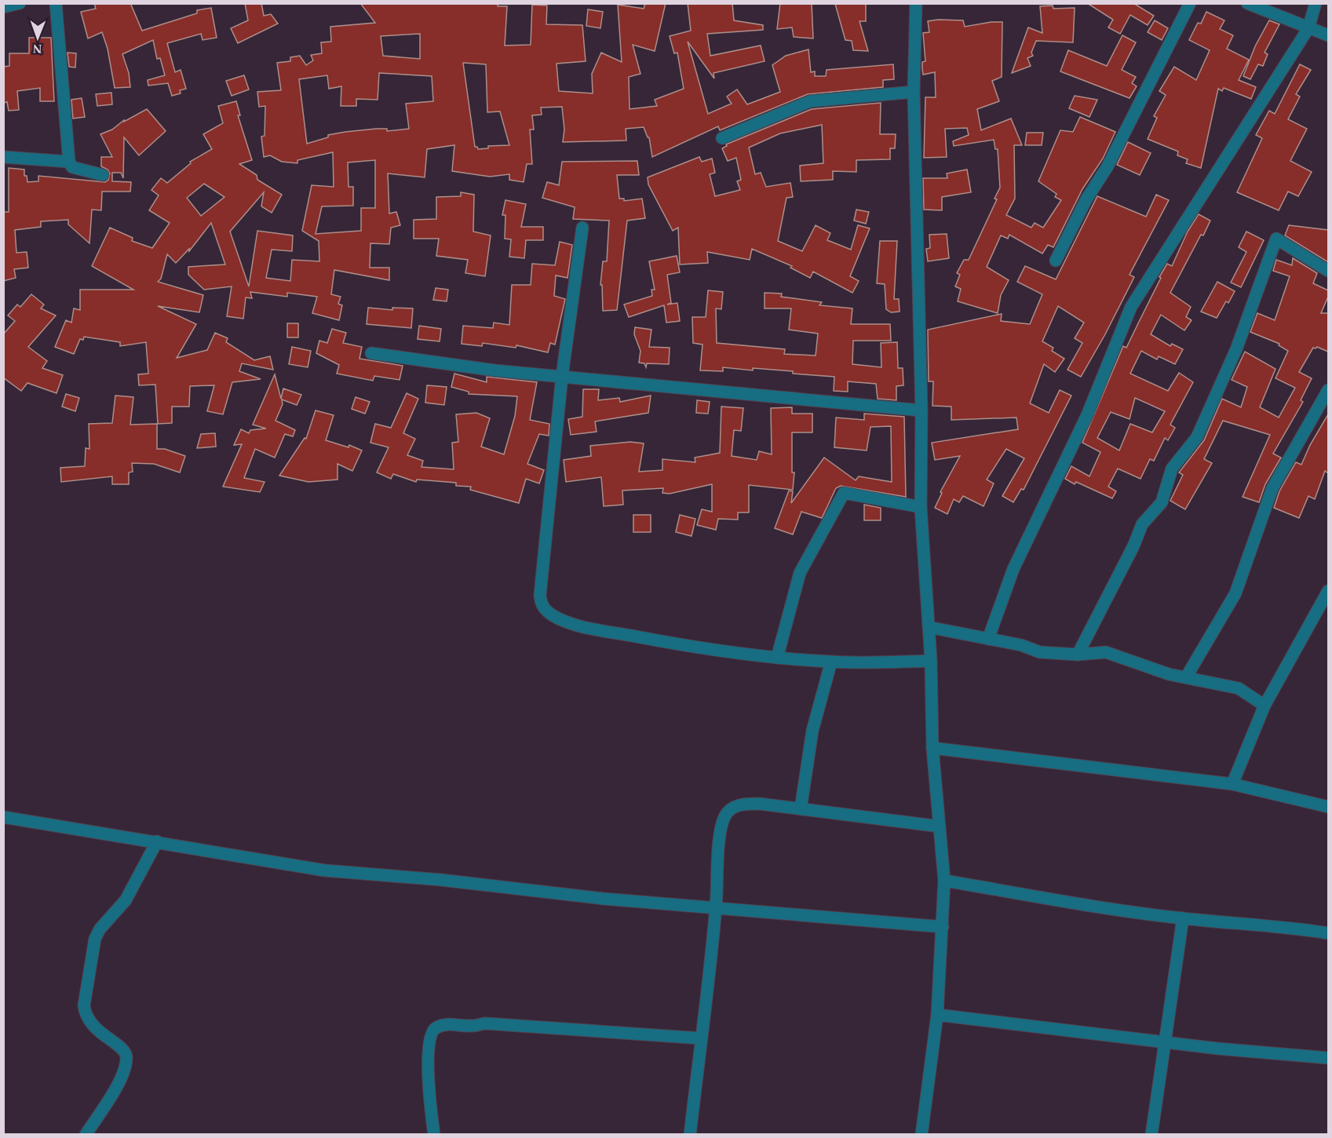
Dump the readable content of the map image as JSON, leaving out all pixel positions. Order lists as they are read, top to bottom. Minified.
{"north":"bottom"}
